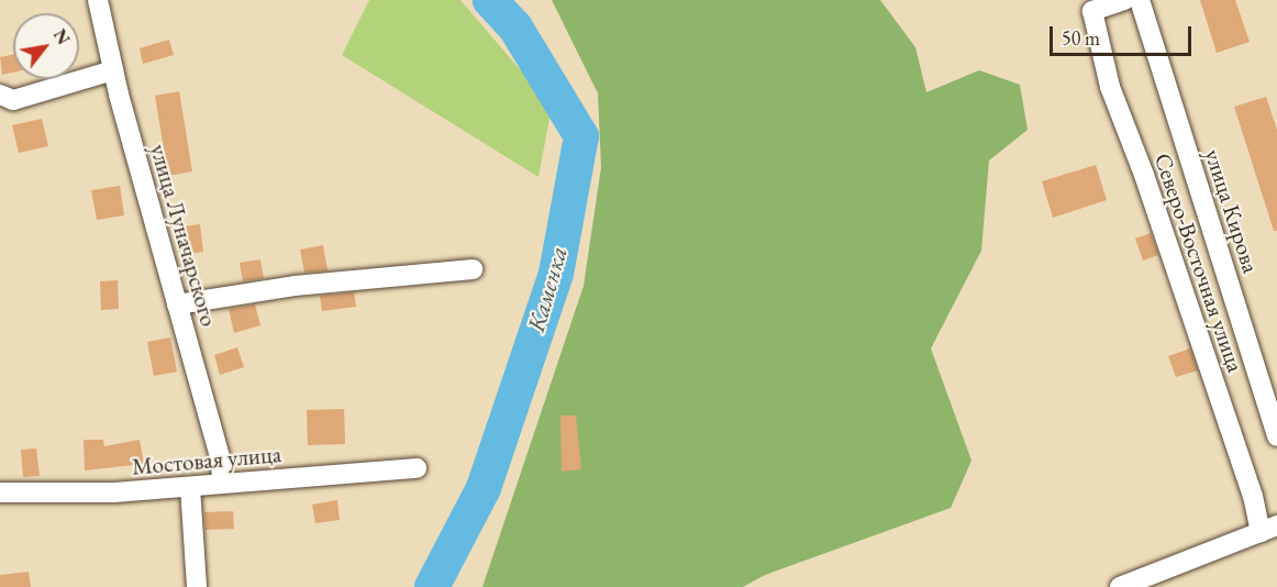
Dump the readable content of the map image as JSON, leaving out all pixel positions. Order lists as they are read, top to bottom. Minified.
{"streets":{"street":["улица Кирова","улица Луначарского","Северо-Восточная улица","Мостовая улица"]},"crossings":[["улица Луначарского","Мостовая улица"]],"water":["Каменка"],"scale_bar":"50 m","north":"top right"}
